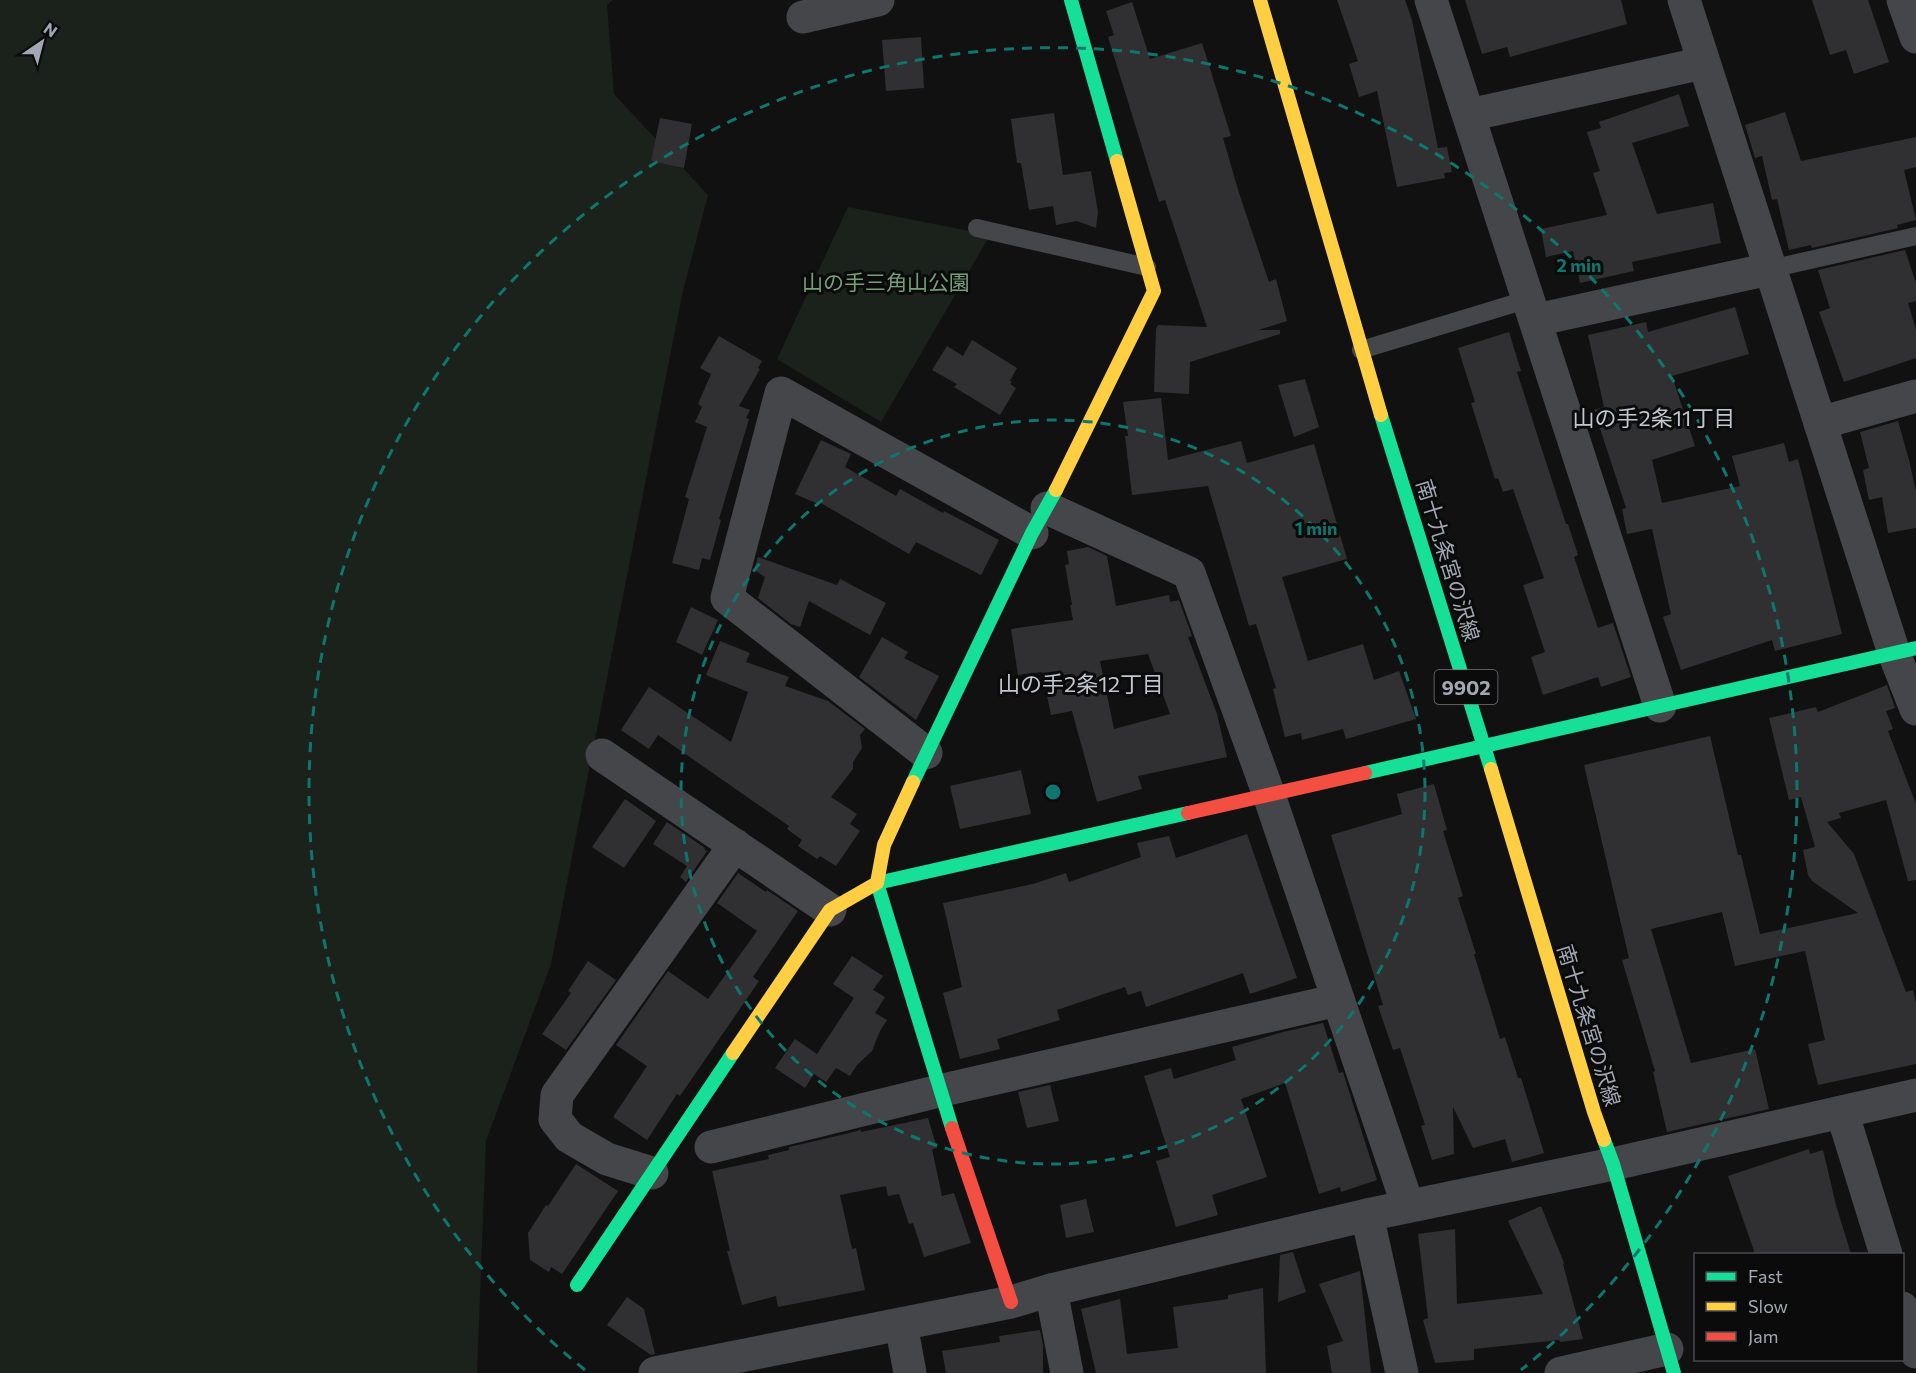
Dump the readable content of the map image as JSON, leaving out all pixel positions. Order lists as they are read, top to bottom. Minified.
{"streets":{"street":["南十九条宮の沢線","9902"]},"districts":["山の手2条11丁目","山の手2条12丁目"],"parks":["山の手三角山公園"],"legend":["Fast","Slow","Jam"],"north":"top right","rings":["2 min","1 min"]}
